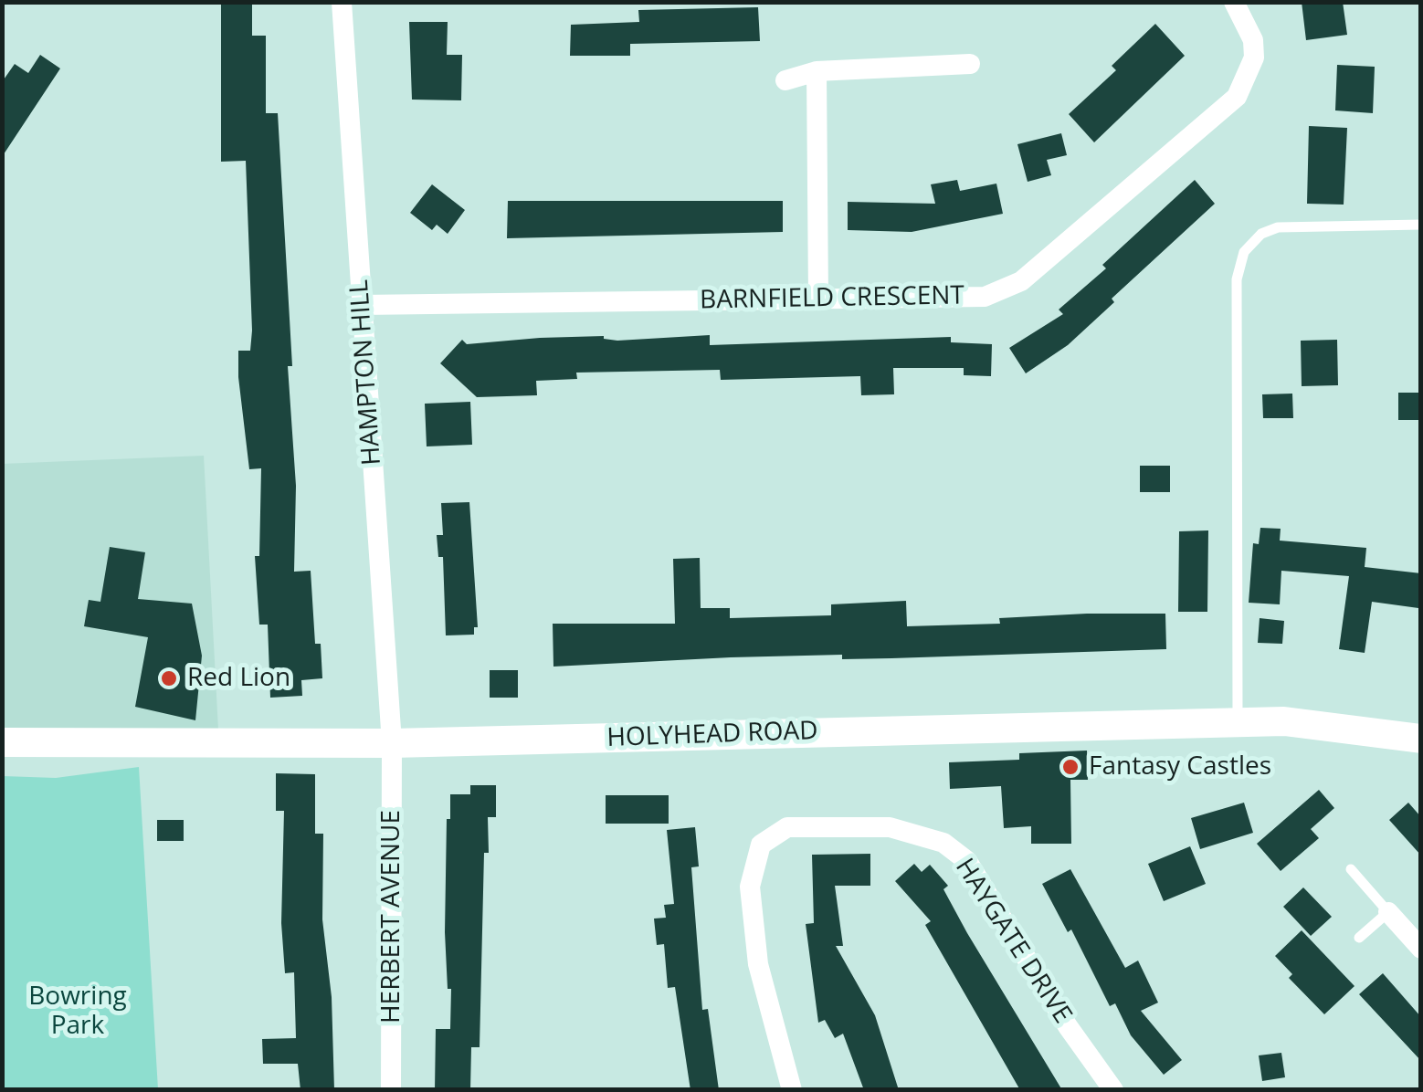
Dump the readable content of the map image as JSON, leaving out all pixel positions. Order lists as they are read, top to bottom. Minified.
{"streets":{"main road":["HOLYHEAD ROAD"],"street":["BARNFIELD CRESCENT","HAMPTON HILL","HERBERT AVENUE","HAYGATE DRIVE"]},"crossings":[["BARNFIELD CRESCENT","HAMPTON HILL"],["HAMPTON HILL","HOLYHEAD ROAD"],["HAMPTON HILL","HERBERT AVENUE"],["HOLYHEAD ROAD","HERBERT AVENUE"]],"parks":["Bowring Park"],"places":["Red Lion","Fantasy Castles"]}
